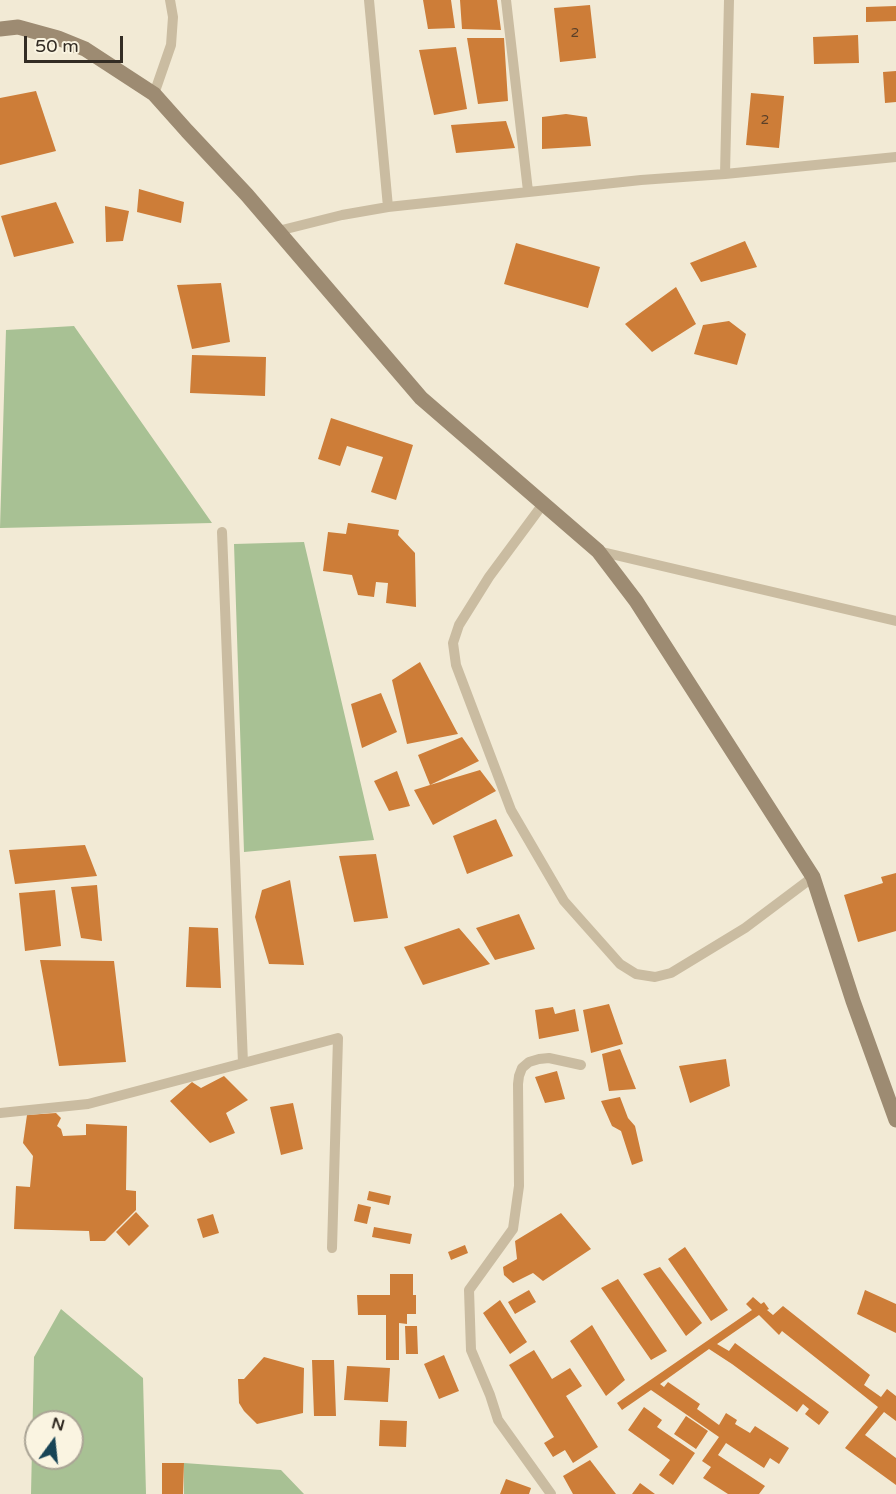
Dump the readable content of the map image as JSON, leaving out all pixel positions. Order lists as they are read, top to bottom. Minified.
{"house_numbers":["2","2"],"scale_bar":"50 m","north":"top"}
